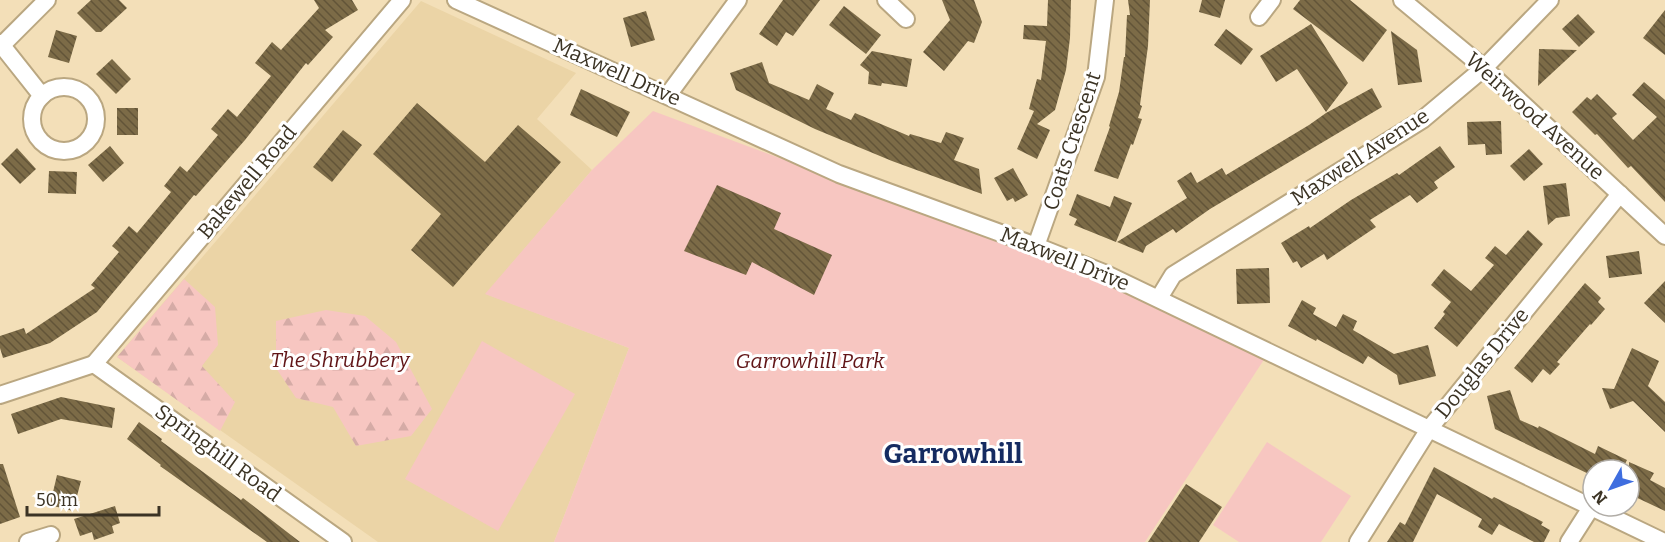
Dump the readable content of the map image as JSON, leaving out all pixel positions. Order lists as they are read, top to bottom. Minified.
{"streets":{"street":["Maxwell Drive","Weirwood Avenue","Coats Crescent","Maxwell Avenue","Bakewell Road","Douglas Drive","Springhill Road"]},"crossings":[["Maxwell Drive","Coats Crescent"],["Maxwell Drive","Maxwell Avenue"],["Maxwell Drive","Douglas Drive"],["Weirwood Avenue","Maxwell Avenue"],["Weirwood Avenue","Douglas Drive"],["Bakewell Road","Springhill Road"]],"districts":["Garrowhill"],"parks":["The Shrubbery","Garrowhill Park"],"scale_bar":"50 m","north":"bottom left"}
